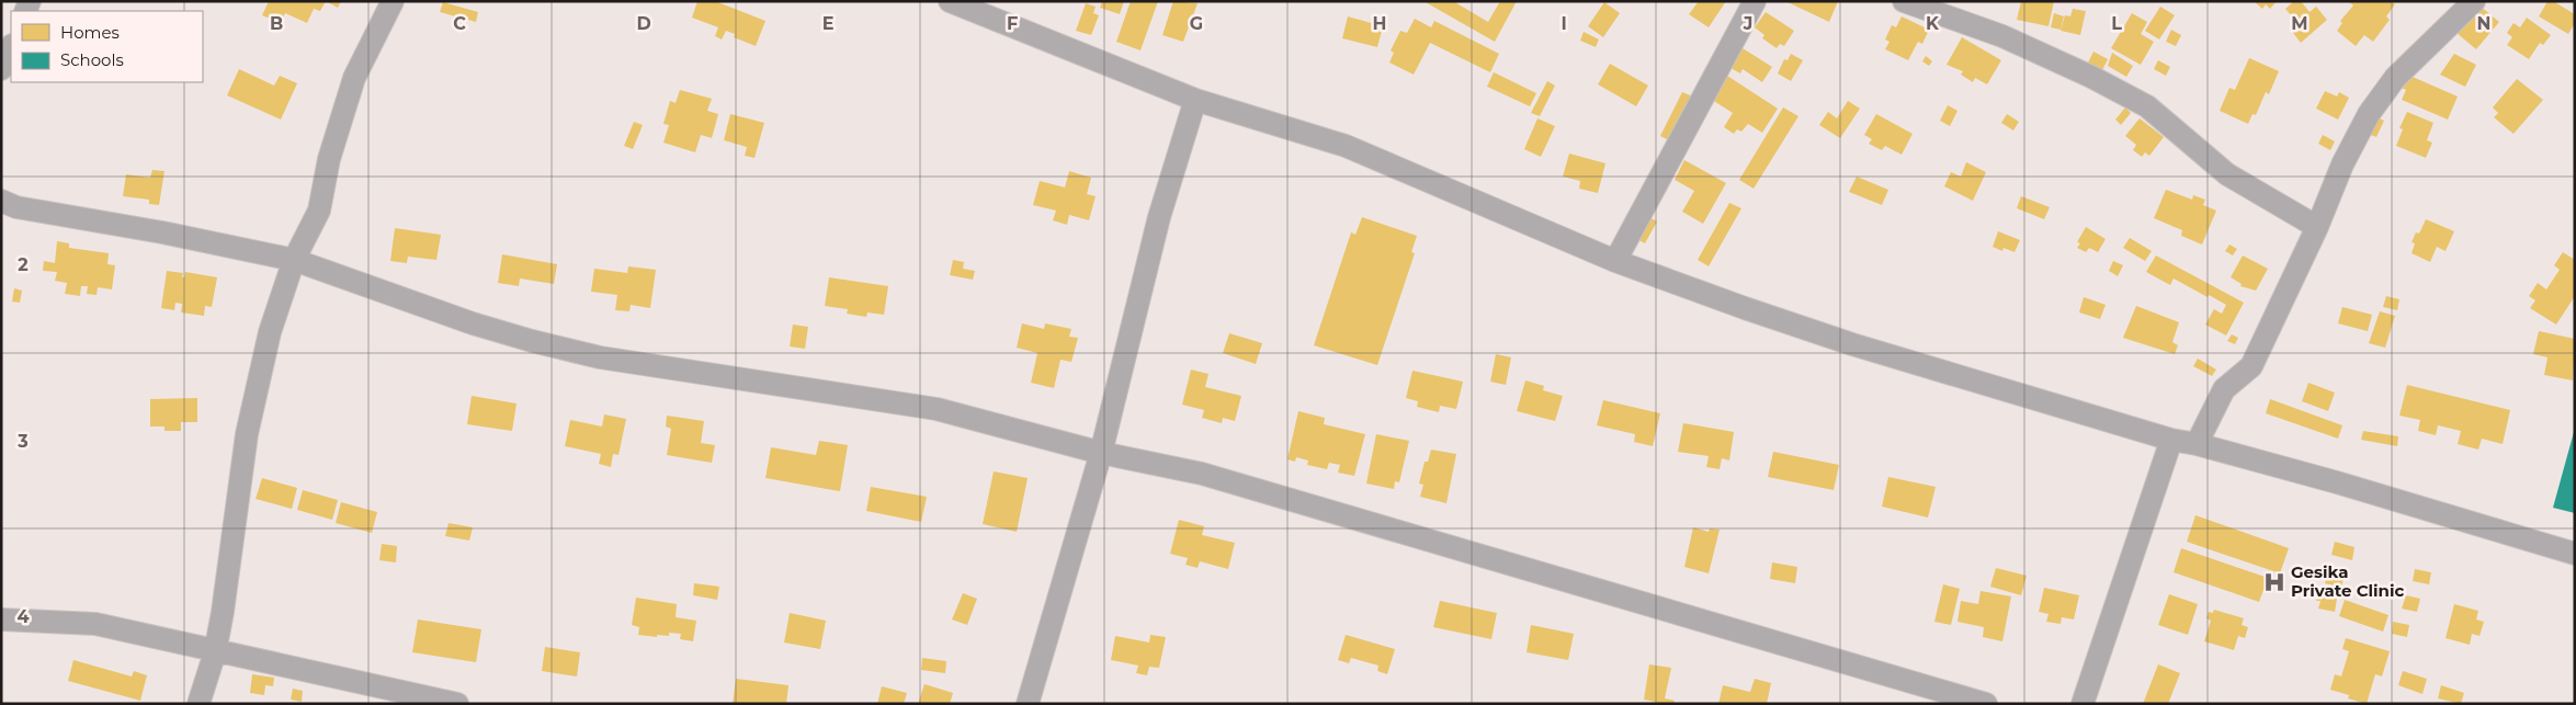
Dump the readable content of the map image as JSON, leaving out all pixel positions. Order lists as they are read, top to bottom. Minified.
{"places":{"hospital":["Gesika Private Clinic"]},"legend":["Homes","Schools"],"grid":{"columns":["B","C","D","E","F","G","H","I","J","K","L","M","N"],"rows":["2","3","4"]}}
